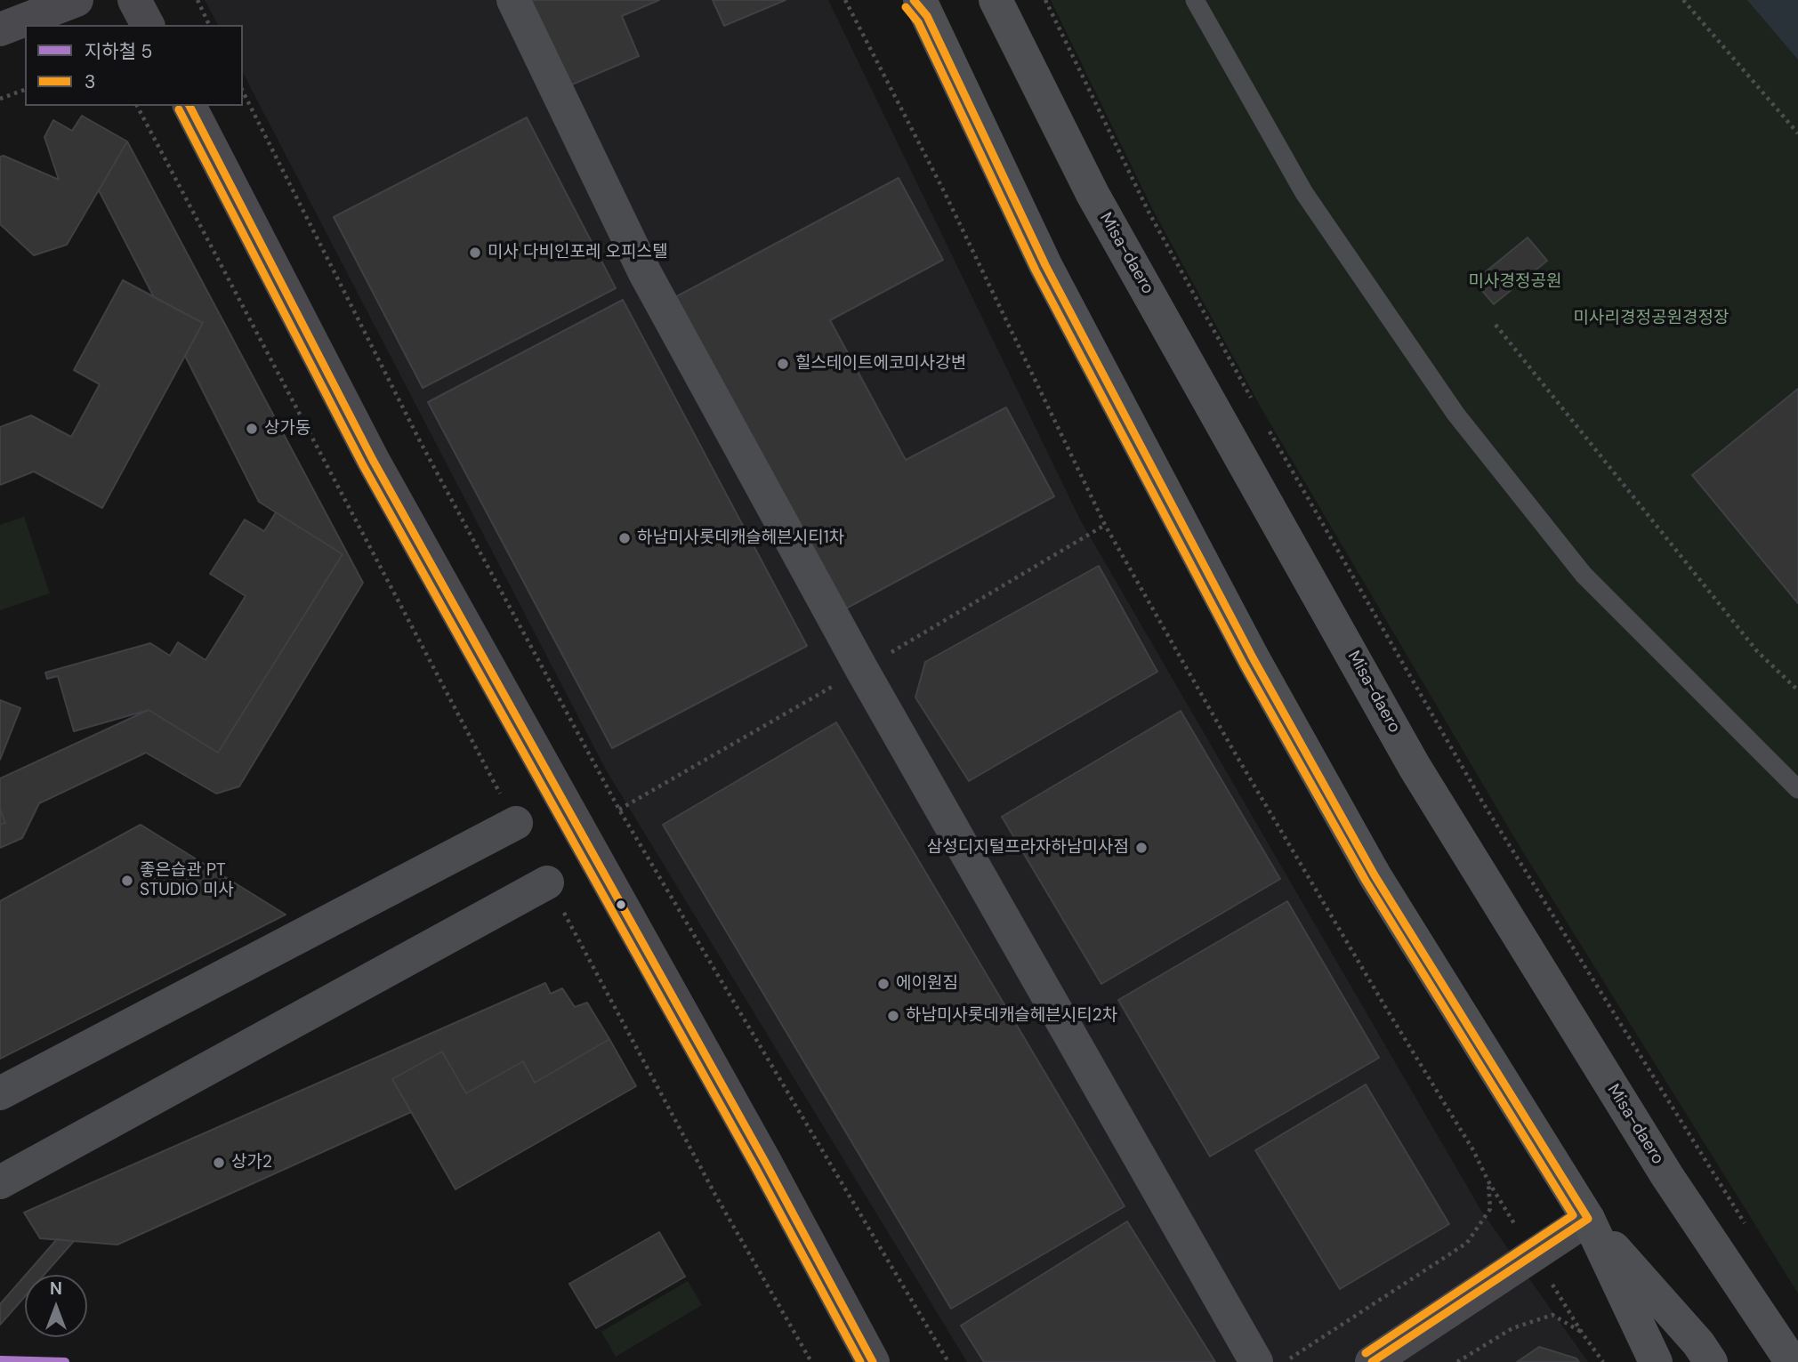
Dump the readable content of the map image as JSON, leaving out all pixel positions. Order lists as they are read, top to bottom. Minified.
{"streets":{"main road":["Misa-daero"]},"parks":["미사경정공원","미사리경정공원경정장"],"places":["미사 다비인포레 오피스텔","힐스테이트에코미사강변","상가동","하남미사롯데캐슬헤븐시티1차","삼성디지털프라자하남미사점","좋은습관 PT STUDIO 미사","에이원짐","하남미사롯데캐슬헤븐시티2차","상가2"],"lines":["transit line 3","metro line 5"],"legend":["지하철 5","3"],"north":"top"}
